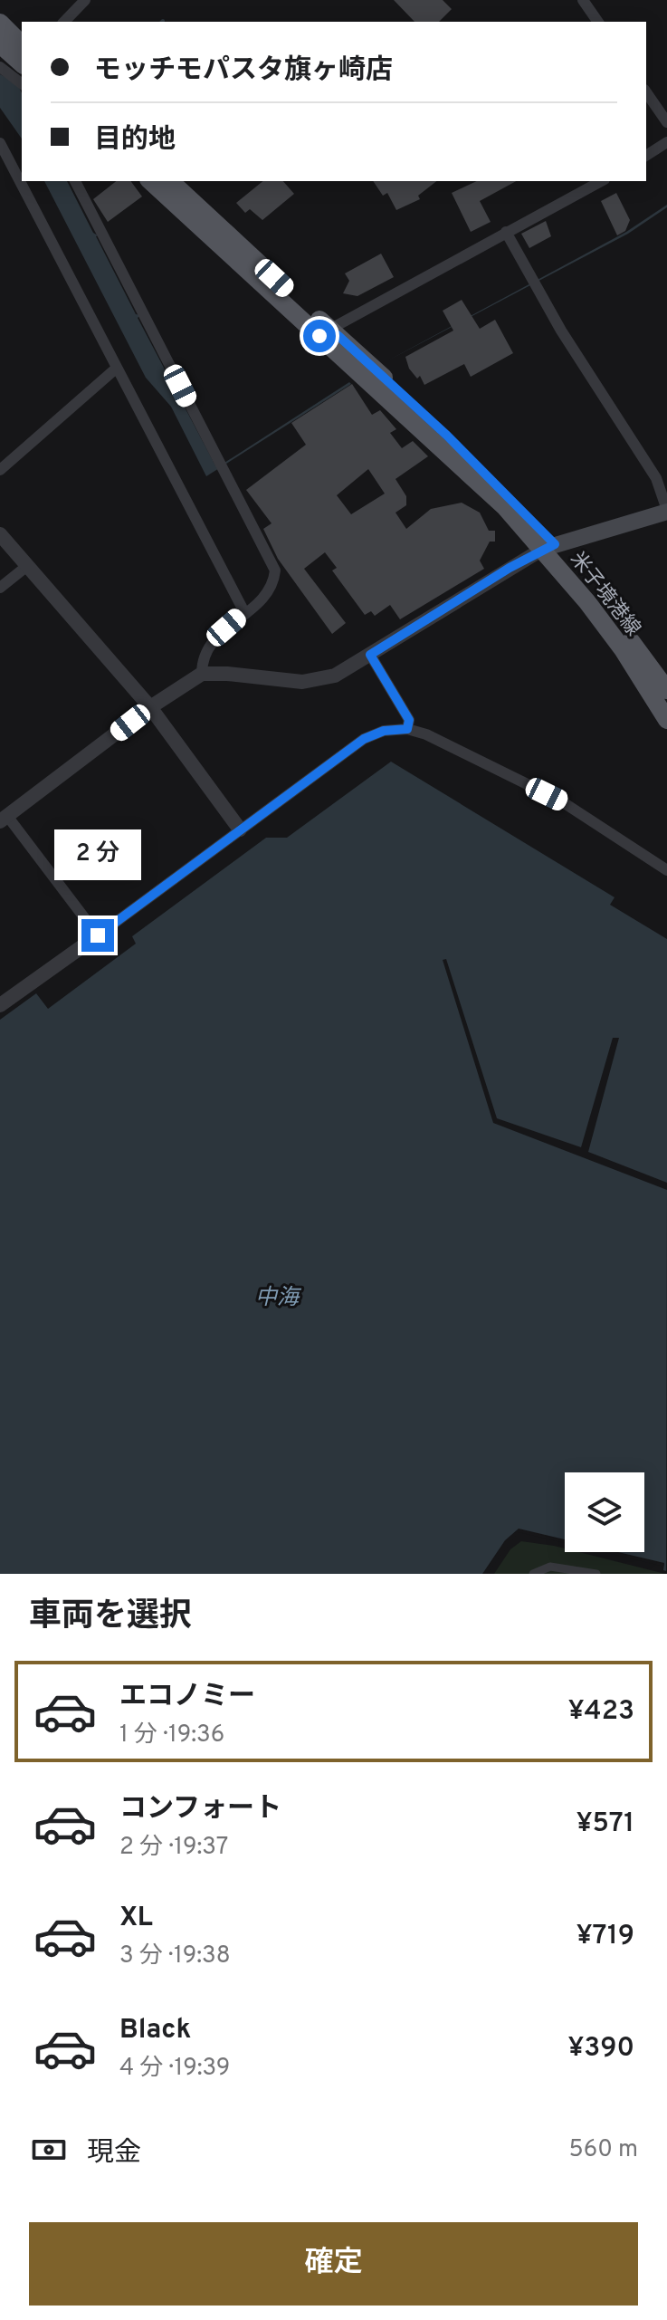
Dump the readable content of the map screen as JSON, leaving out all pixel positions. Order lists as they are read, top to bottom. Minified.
{"streets":{"main road":["米子境港線"]},"water":["中海"],"page":{"banner":["モッチモパスタ旗ヶ崎店","目的地"],"bubble":"2 分","heading":"車両を選択","list":[{"name":"エコノミー","note":"1 分 · 19:36","value":"¥423"},{"name":"コンフォート","note":"2 分 · 19:37","value":"¥571"},{"name":"XL","note":"3 分 · 19:38","value":"¥719"},{"name":"Black","note":"4 分 · 19:39","value":"¥390"}],"pay":["現金","560 m"],"buttons":"確定"}}
